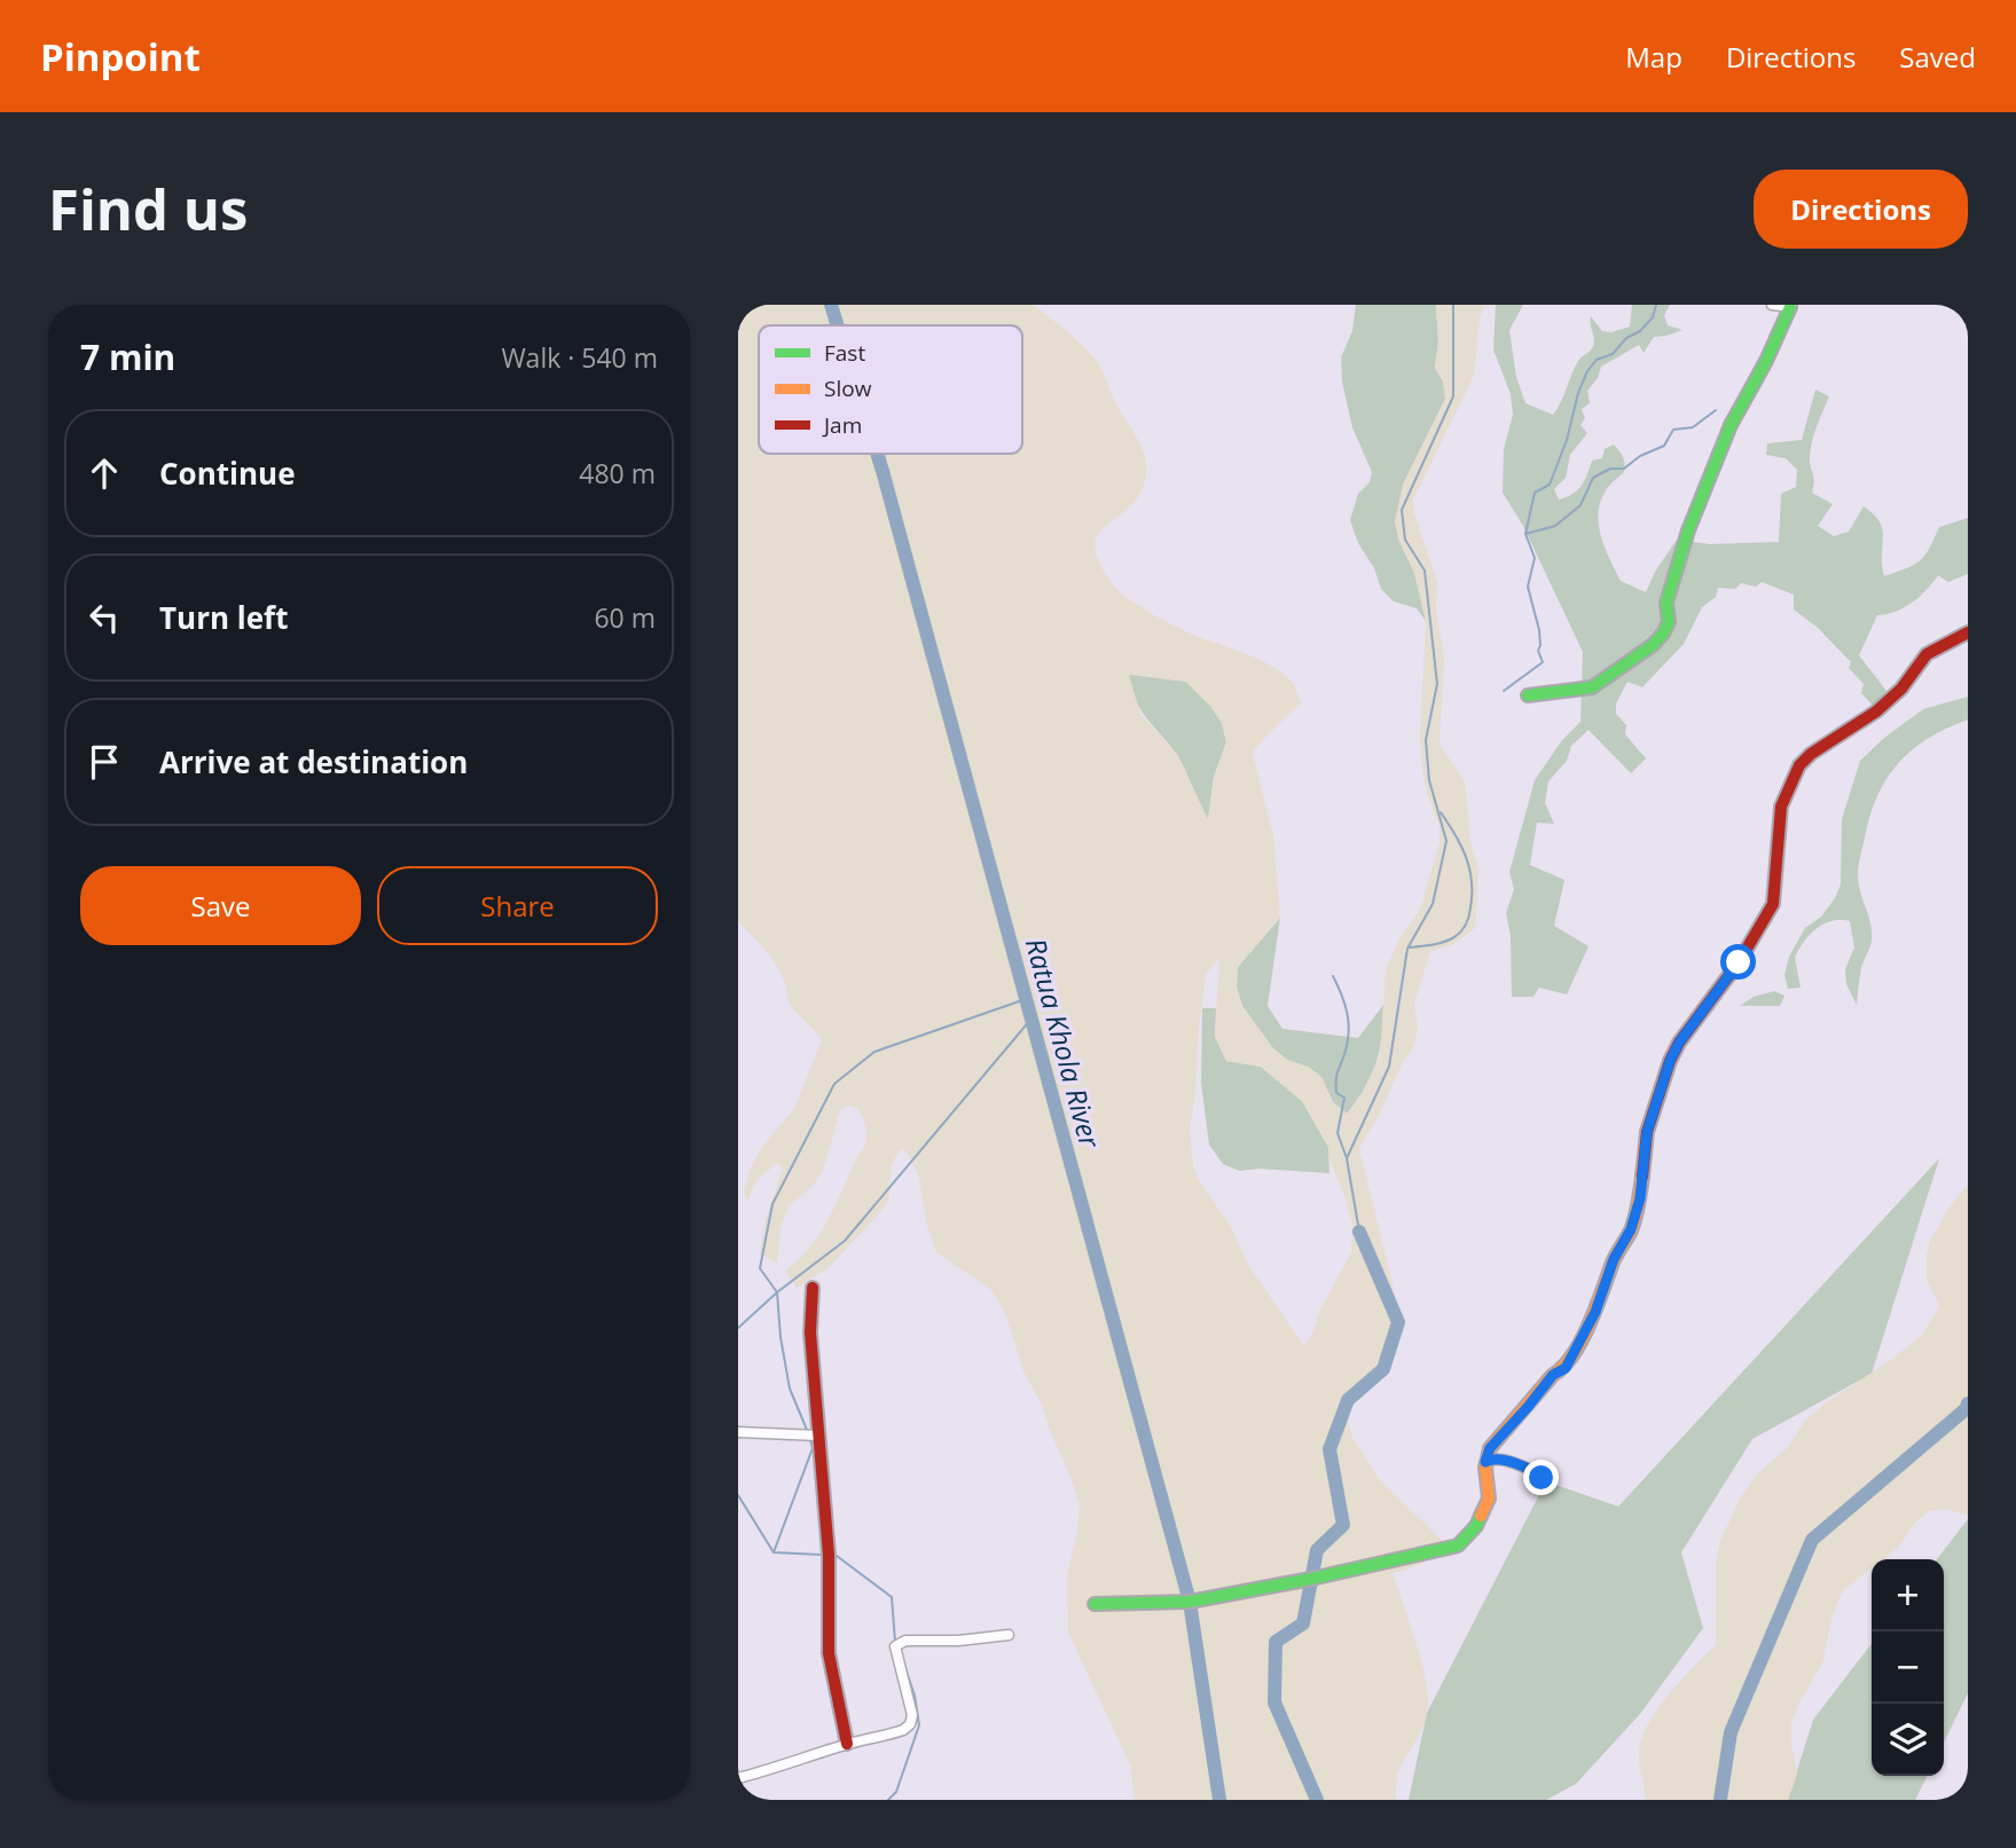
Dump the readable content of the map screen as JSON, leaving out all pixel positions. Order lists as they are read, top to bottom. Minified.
{"water":["Ratua Khola River"],"legend":["Fast","Slow","Jam"],"page":{"header":"Pinpoint","nav":["Map","Directions","Saved"],"buttons":["Directions",["Save","Share"]],"title":"Find us","heading":["7 min","Walk · 540 m"],"list":[["Continue","480 m"],["Turn left","60 m"],"Arrive at destination"],"map_buttons":["+","−"]}}
